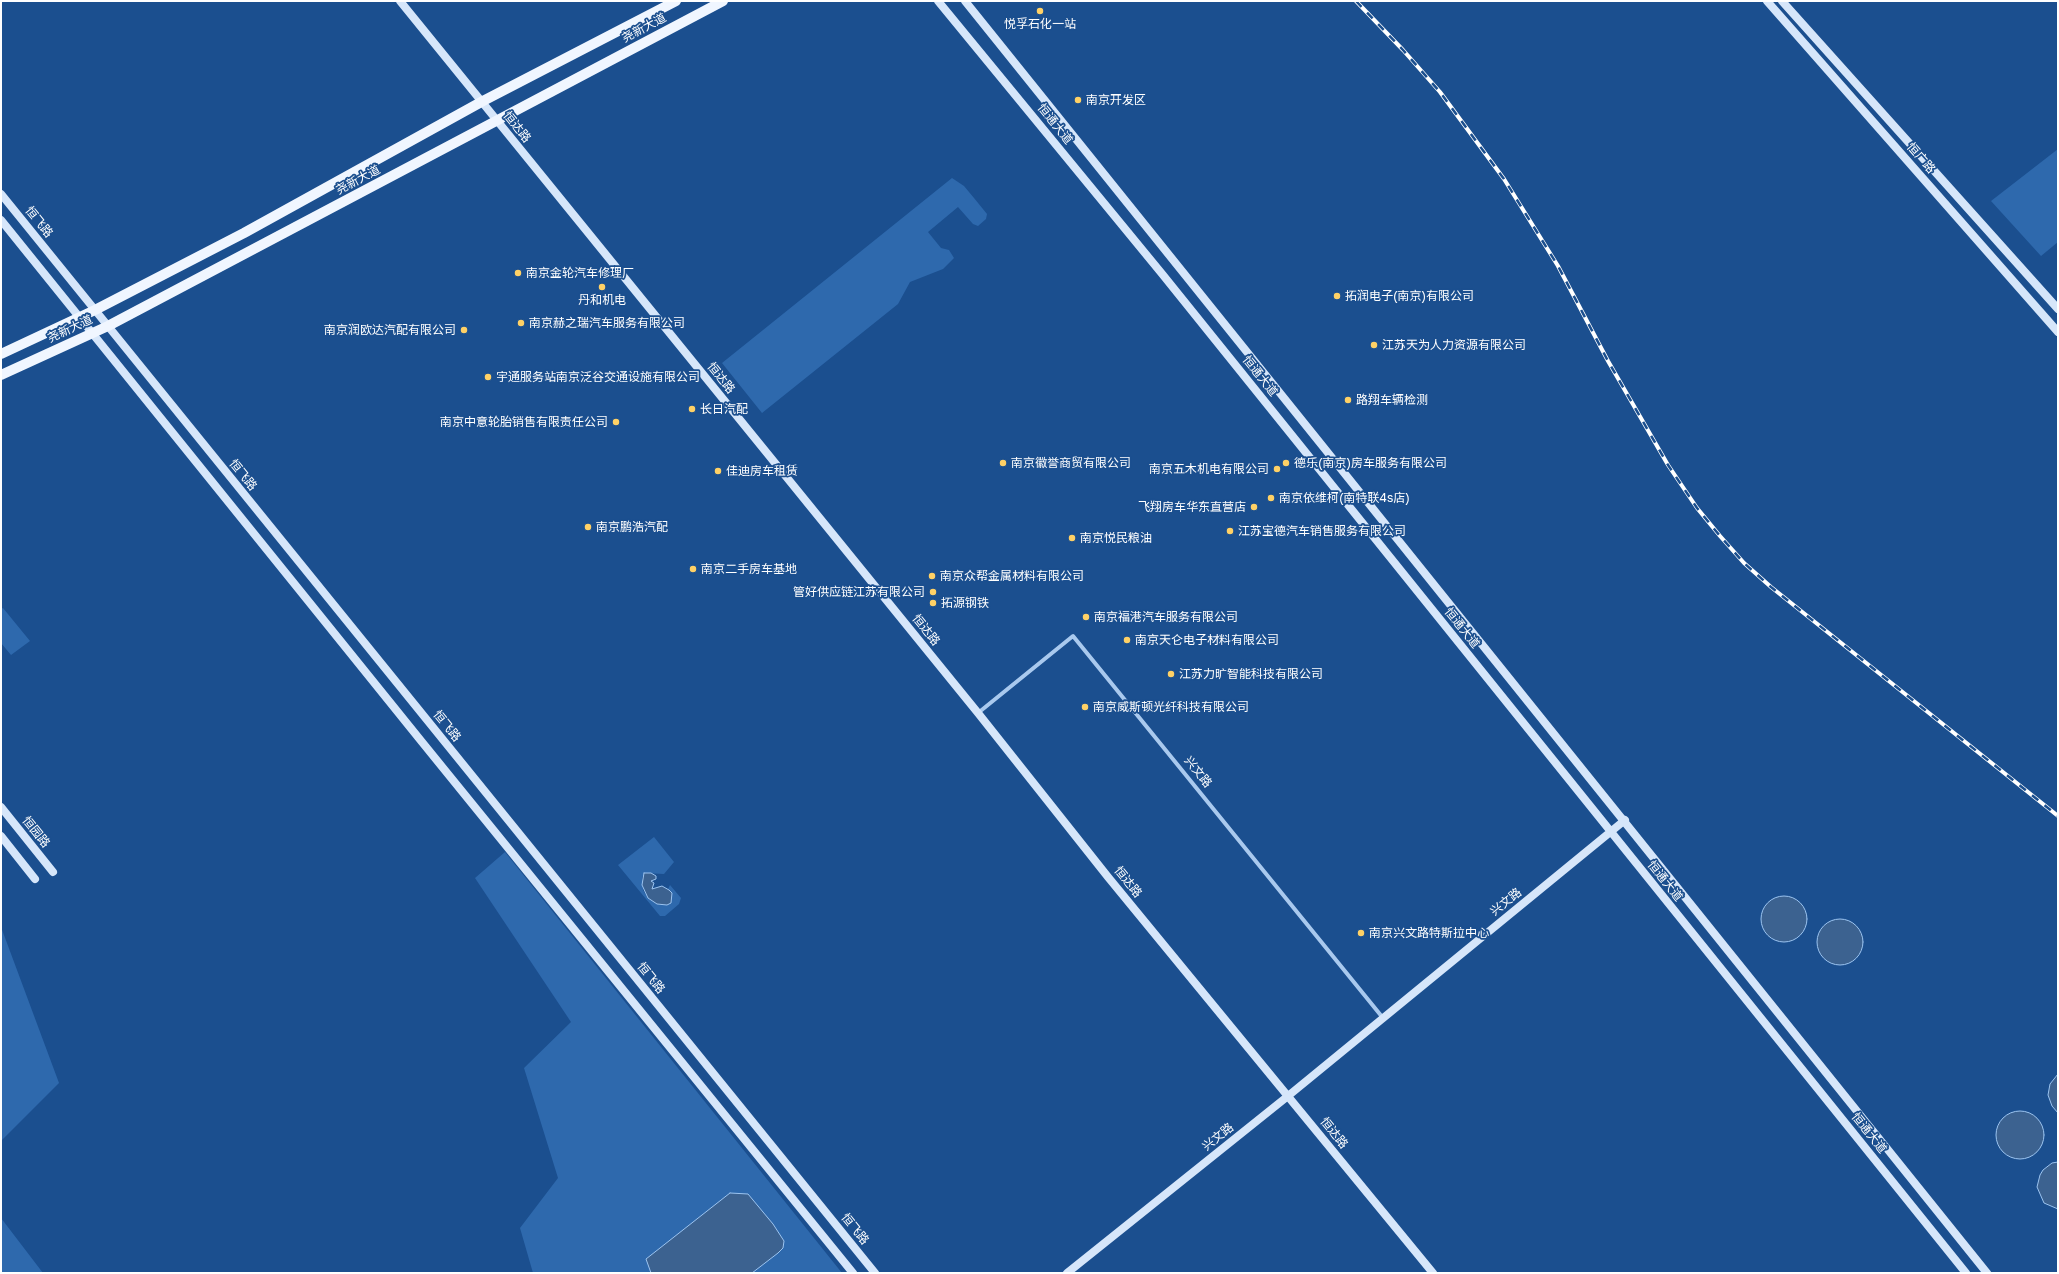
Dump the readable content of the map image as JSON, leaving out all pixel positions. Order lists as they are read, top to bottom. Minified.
{"streets":{"main road":["尧新大道","恒通大道","恒达路","恒广路","恒飞路","兴文路","恒园路"]},"crossings":[["尧新大道","恒达路"],["尧新大道","恒飞路"],["恒通大道","兴文路"],["恒达路","兴文路"]],"places":["悦孚石化一站","南京开发区","南京金轮汽车修理厂","丹和机电","拓润电子(南京)有限公司","南京赫之瑞汽车服务有限公司","南京润欧达汽配有限公司","江苏天为人力资源有限公司","宇通服务站南京泛谷交通设施有限公司","路翔车辆检测","长日汽配","南京中意轮胎销售有限责任公司","南京徽誉商贸有限公司","德乐(南京)房车服务有限公司","南京五木机电有限公司","佳迪房车租赁","南京依维柯(南特联4s店)","飞翔房车华东直营店","南京鹏浩汽配","江苏宝德汽车销售服务有限公司","南京悦民粮油","南京二手房车基地","南京众帮金属材料有限公司","管好供应链江苏有限公司","拓源钢铁","南京福港汽车服务有限公司","南京天仑电子材料有限公司","江苏力旷智能科技有限公司","南京威斯顿光纤科技有限公司","南京兴文路特斯拉中心"]}
